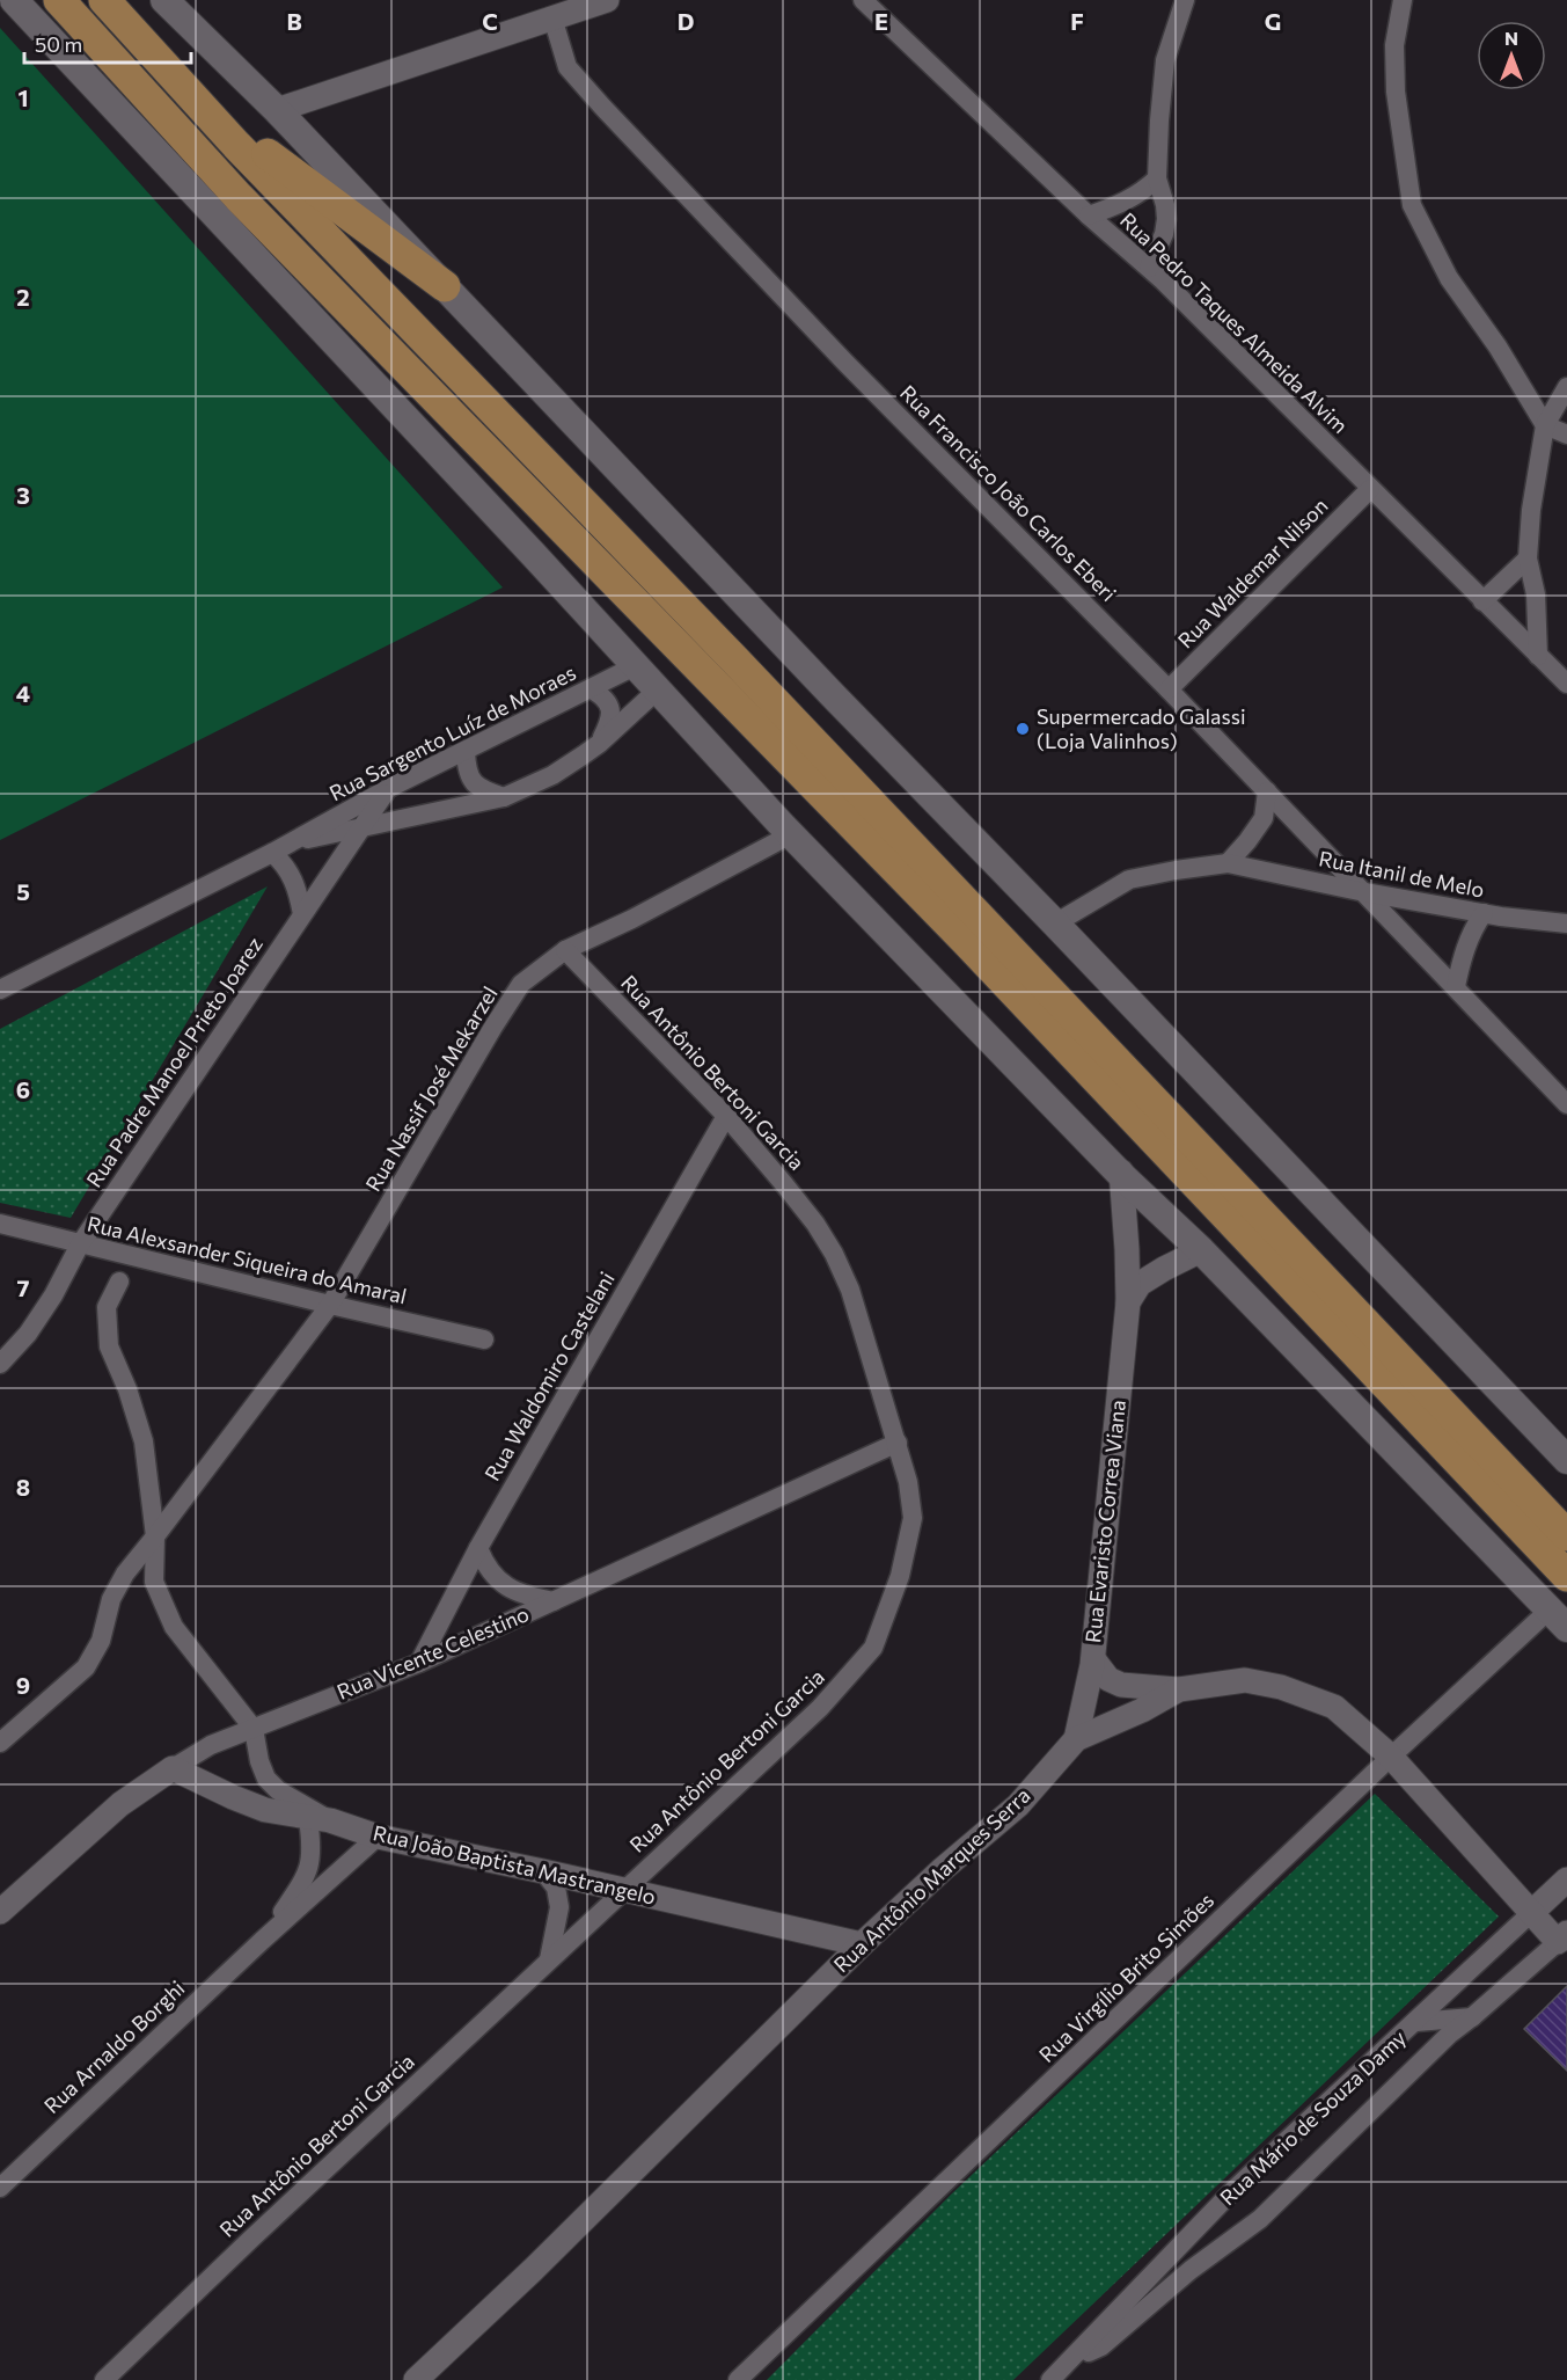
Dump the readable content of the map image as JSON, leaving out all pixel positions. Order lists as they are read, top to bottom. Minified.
{"streets":{"street":["Rua Pedro Taques Almeida Alvim","Rua Francisco João Carlos Eberi","Rua Waldemar Nilson","Rua Sargento Luíz de Moraes","Rua Itanil de Melo","Rua Padre Manoel Prieto Joarez","Rua Antônio Bertoni Garcia","Rua Nassif José Mekarzel","Rua Alexsander Siqueira do Amaral","Rua Waldomiro Castelani","Rua Evaristo Correa Viana","Rua Vicente Celestino","Rua João Baptista Mastrangelo","Rua Antônio Marques Serra","Rua Virgílio Brito Simões","Rua Arnaldo Borghi","Rua Mário de Souza Damy"]},"crossings":[["Rua Pedro Taques Almeida Alvim","Rua Waldemar Nilson"],["Rua Francisco João Carlos Eberi","Rua Waldemar Nilson"],["Rua Francisco João Carlos Eberi","Rua Itanil de Melo"],["Rua Sargento Luíz de Moraes","Rua Padre Manoel Prieto Joarez"],["Rua Padre Manoel Prieto Joarez","Rua Alexsander Siqueira do Amaral"],["Rua Antônio Bertoni Garcia","Rua Nassif José Mekarzel"],["Rua Antônio Bertoni Garcia","Rua Waldomiro Castelani"],["Rua Antônio Bertoni Garcia","Rua Vicente Celestino"],["Rua Antônio Bertoni Garcia","Rua João Baptista Mastrangelo"],["Rua Nassif José Mekarzel","Rua Alexsander Siqueira do Amaral"],["Rua Waldomiro Castelani","Rua Vicente Celestino"],["Rua Evaristo Correa Viana","Rua Antônio Marques Serra"],["Rua Vicente Celestino","Rua João Baptista Mastrangelo"],["Rua João Baptista Mastrangelo","Rua Antônio Marques Serra"],["Rua João Baptista Mastrangelo","Rua Arnaldo Borghi"],["Rua Antônio Marques Serra","Rua Virgílio Brito Simões"],["Rua Antônio Marques Serra","Rua Mário de Souza Damy"]],"places":["Supermercado Galassi (Loja Valinhos)"],"scale_bar":"50 m","north":"top","grid":{"columns":["B","C","D","E","F","G"],"rows":["1","2","3","4","5","6","7","8","9"]}}
